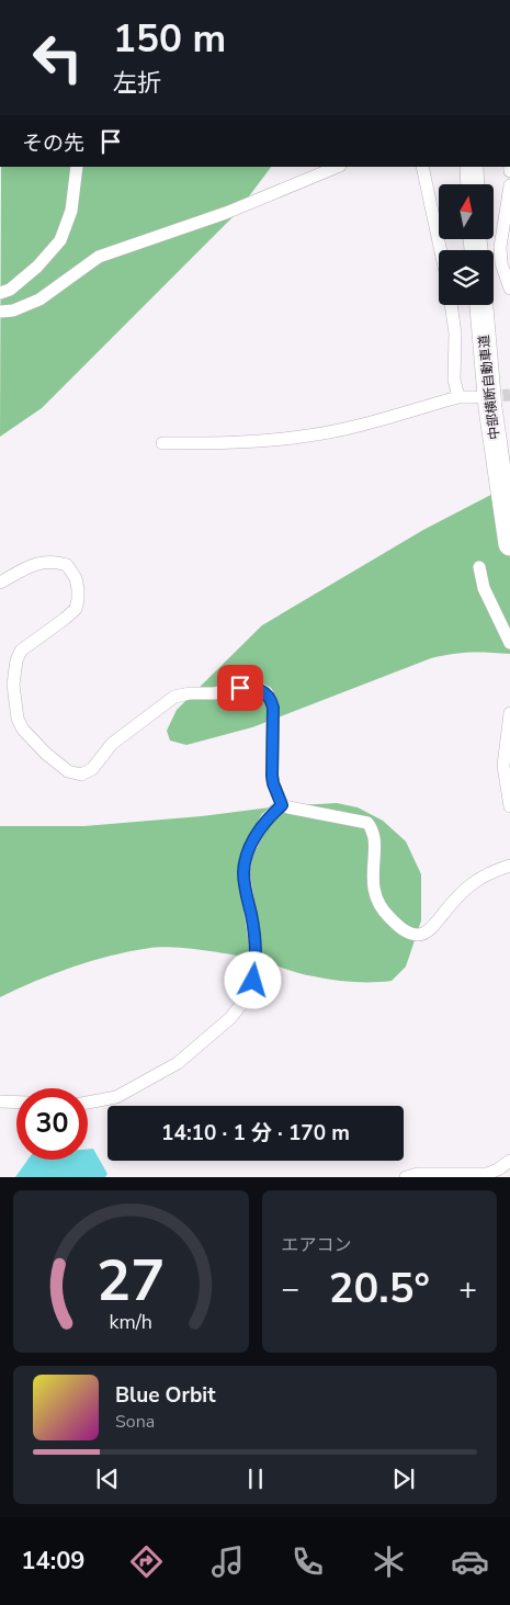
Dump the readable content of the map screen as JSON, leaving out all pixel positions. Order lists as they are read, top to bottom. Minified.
{"streets":{"highway":["中部横断自動車道"]},"north":"top","page":{"turn":["150 m","左折"],"then":"その先","limit":"30","trip":"14:10 · 1 分 · 170 m","tile":"エアコン","heat":["−","20.5°","+"],"song":["Blue Orbit","Sona"],"tabs":"14:09","gauge":["27","km/h"]}}
